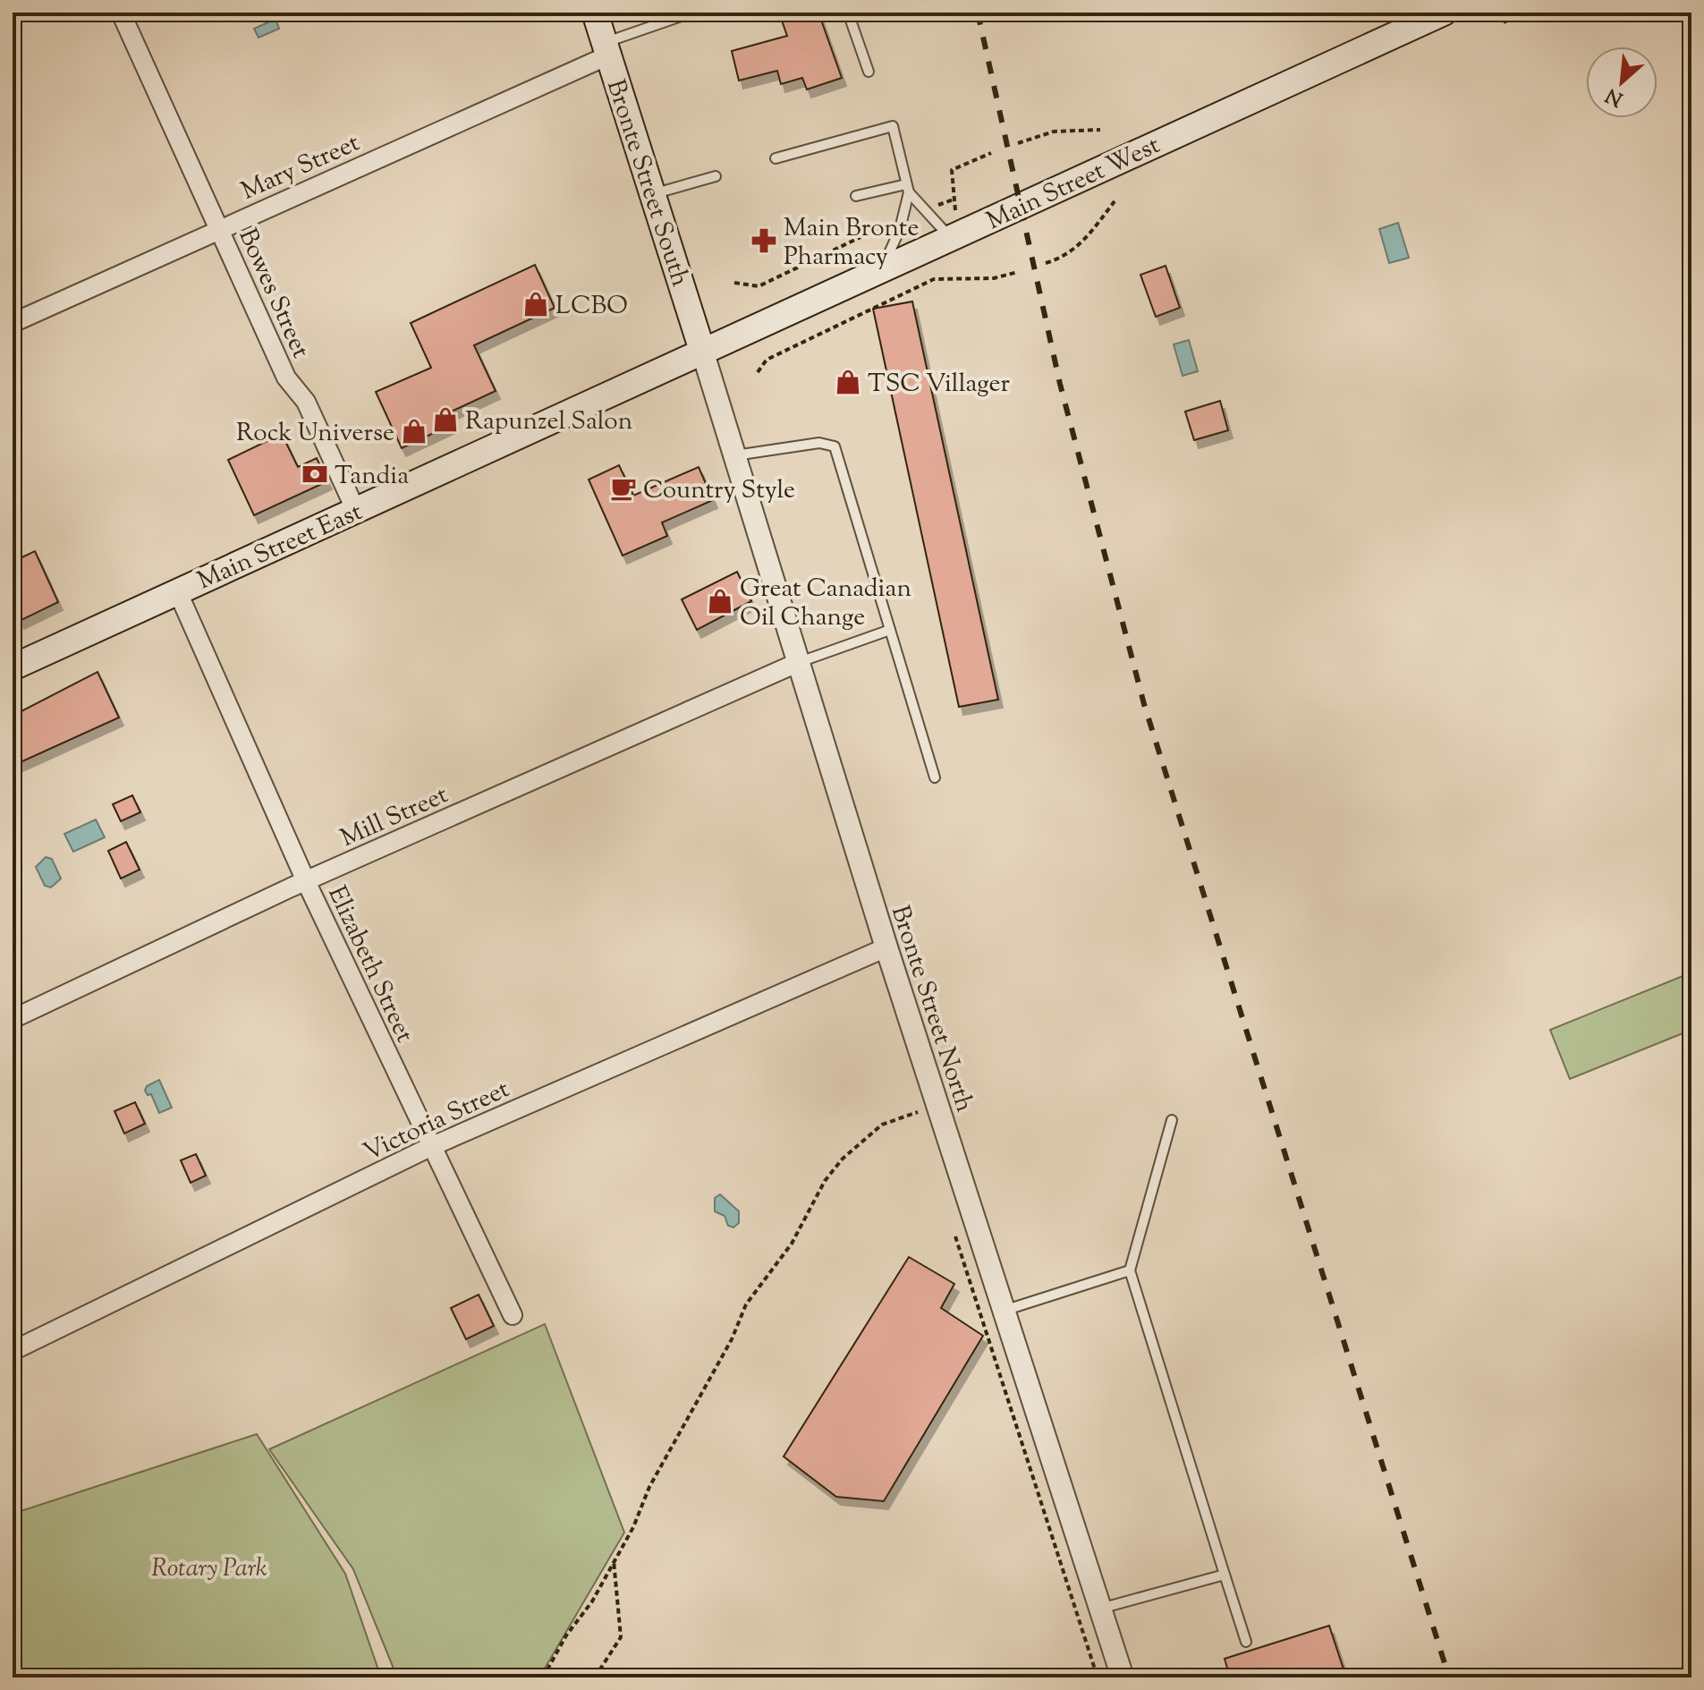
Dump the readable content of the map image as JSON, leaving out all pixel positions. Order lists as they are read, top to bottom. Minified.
{"streets":{"main road":["Main Street West","Bronte Street South","Main Street East"],"street":["Mary Street","Bowes Street","Mill Street","Elizabeth Street","Bronte Street North","Victoria Street"]},"crossings":[["Mary Street","Bronte Street South"],["Mary Street","Bowes Street"],["Main Street West","Bronte Street South"],["Main Street West","Main Street East"],["Main Street West","Bronte Street North"],["Bronte Street South","Main Street East"],["Bronte Street South","Bronte Street North"],["Bowes Street","Main Street East"],["Main Street East","Elizabeth Street"],["Main Street East","Bronte Street North"],["Mill Street","Elizabeth Street"],["Mill Street","Bronte Street North"],["Elizabeth Street","Victoria Street"],["Bronte Street North","Victoria Street"]],"parks":["Rotary Park"],"places":{"pharmacy":["Main Bronte Pharmacy"],"shop":["LCBO","TSC Villager","Rapunzel Salon","Rock Universe","Great Canadian Oil Change"],"bank":["Tandia"],"cafe":["Country Style"]},"north":"bottom left"}
